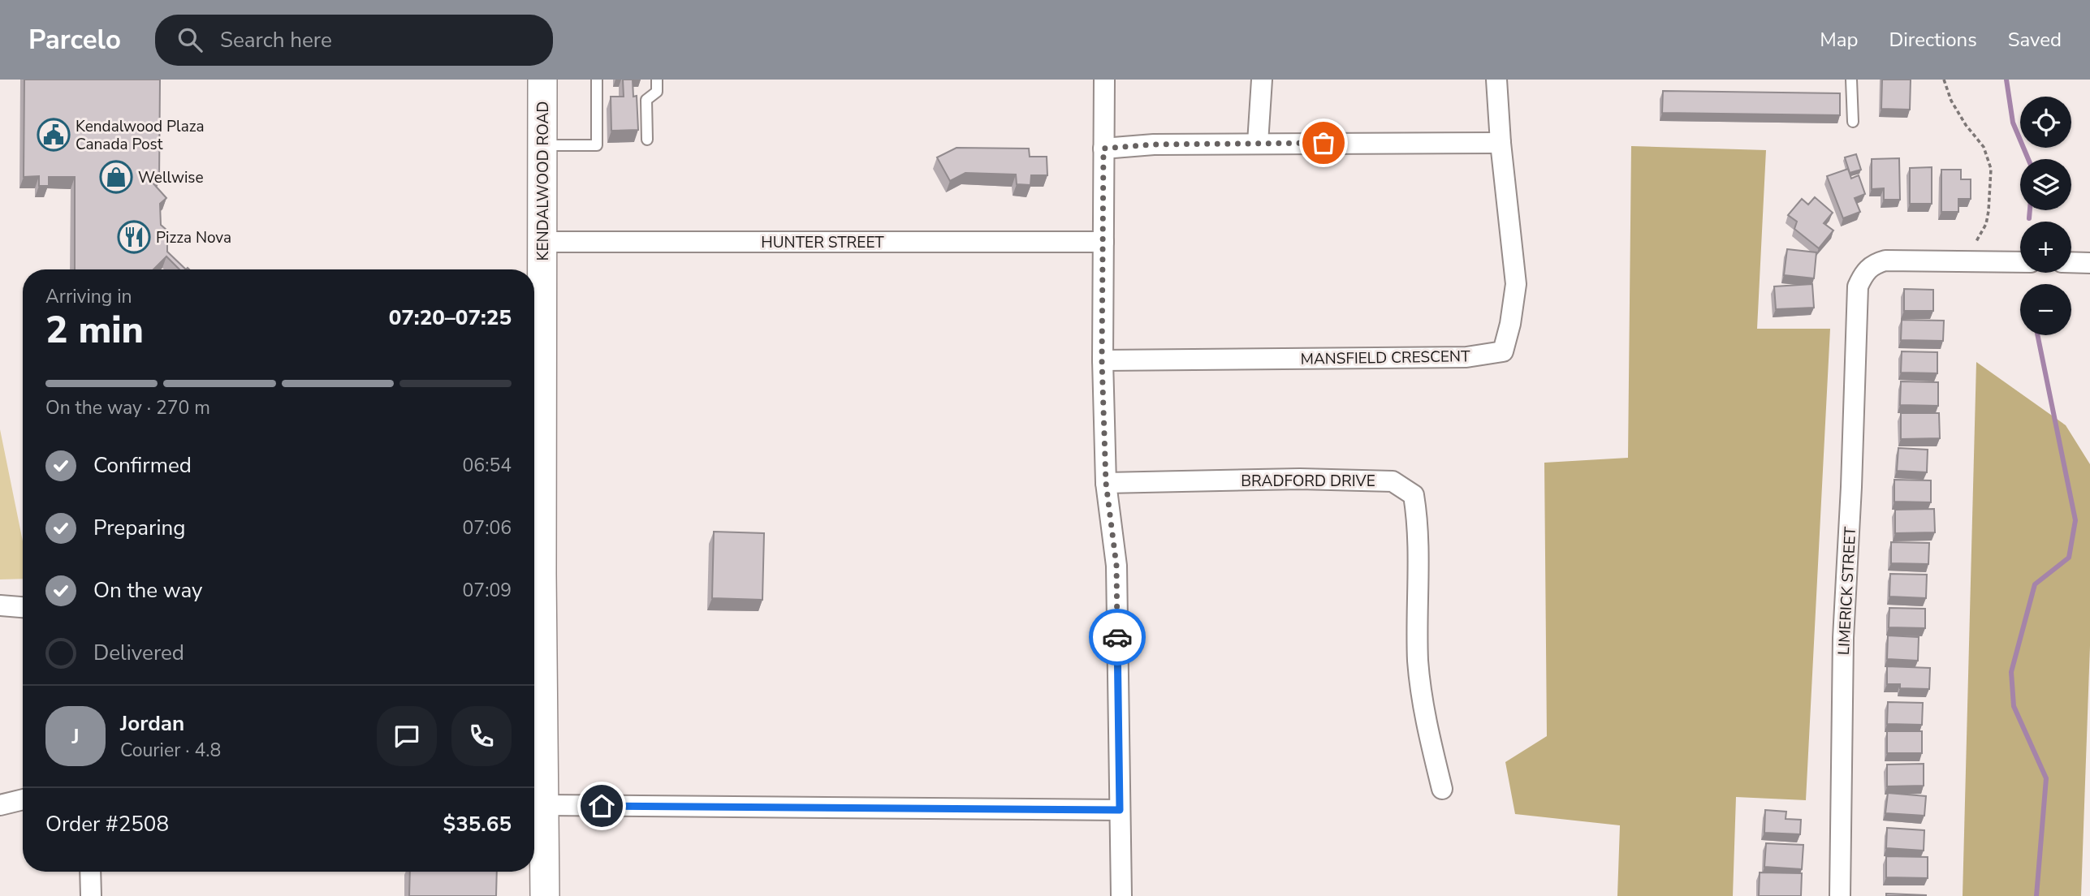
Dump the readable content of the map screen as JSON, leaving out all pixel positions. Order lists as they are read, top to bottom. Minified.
{"streets":{"street":["KENDALWOOD ROAD","HUNTER STREET","MANSFIELD CRESCENT","BRADFORD DRIVE","LIMERICK STREET"]},"crossings":[["KENDALWOOD ROAD","HUNTER STREET"]],"places":{"public building":["Kendalwood Plaza Canada Post"],"shop":["Wellwise"],"restaurant":["Pizza Nova"]},"page":{"header":"Parcelo","search":"Search here","nav":["Map","Directions","Saved"],"map_buttons":["+","−"],"heading":["2 min","Arriving in","07:20–07:25"],"panel":["Jordan","Courier · 4.8","Order #2508","$35.65"],"bar":"On the way · 270 m","list":[["Confirmed","06:54"],["Preparing","07:06"],["On the way","07:09"],"Delivered"],"round":"J"}}
